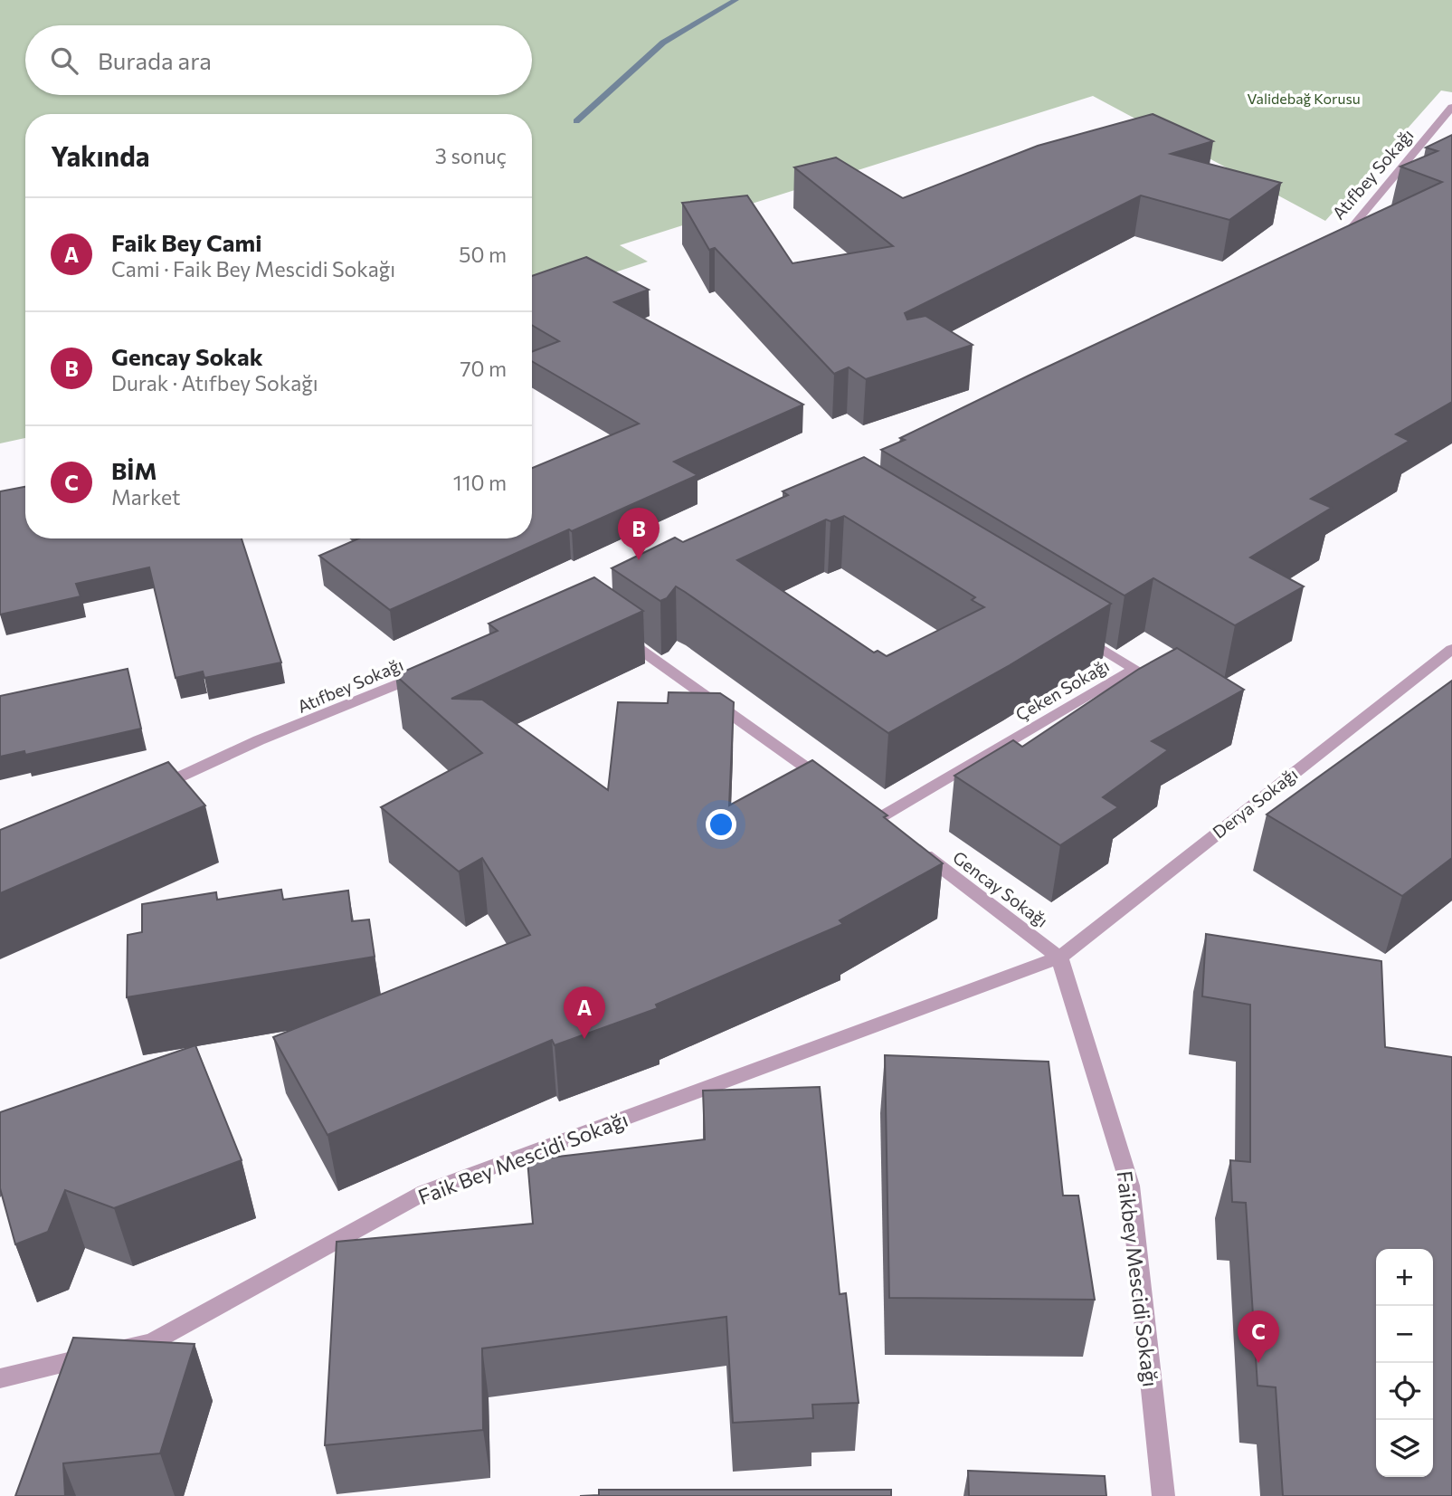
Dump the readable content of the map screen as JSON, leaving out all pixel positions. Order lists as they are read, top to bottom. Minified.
{"streets":{"street":["Atıfbey Sokağı","Çeken Sokağı","Derya Sokağı","Gencay Sokağı","Faik Bey Mescidi Sokağı","Faikbey Mescidi Sokağı"]},"crossings":[["Derya Sokağı","Gencay Sokağı"],["Derya Sokağı","Faik Bey Mescidi Sokağı"],["Derya Sokağı","Faikbey Mescidi Sokağı"],["Gencay Sokağı","Faik Bey Mescidi Sokağı"],["Gencay Sokağı","Faikbey Mescidi Sokağı"],["Faik Bey Mescidi Sokağı","Faikbey Mescidi Sokağı"]],"parks":["Validebağ Korusu"],"page":{"search":"Burada ara","heading":["Yakında","3 sonuç"],"list":[{"mark":"A","name":"Faik Bey Cami","note":"Cami · Faik Bey Mescidi Sokağı","value":"50 m"},{"mark":"B","name":"Gencay Sokak","note":"Durak · Atıfbey Sokağı","value":"70 m"},{"mark":"C","name":"BİM","note":"Market","value":"110 m"}],"pins":["B","A","C"],"map_buttons":["+","−"]}}
